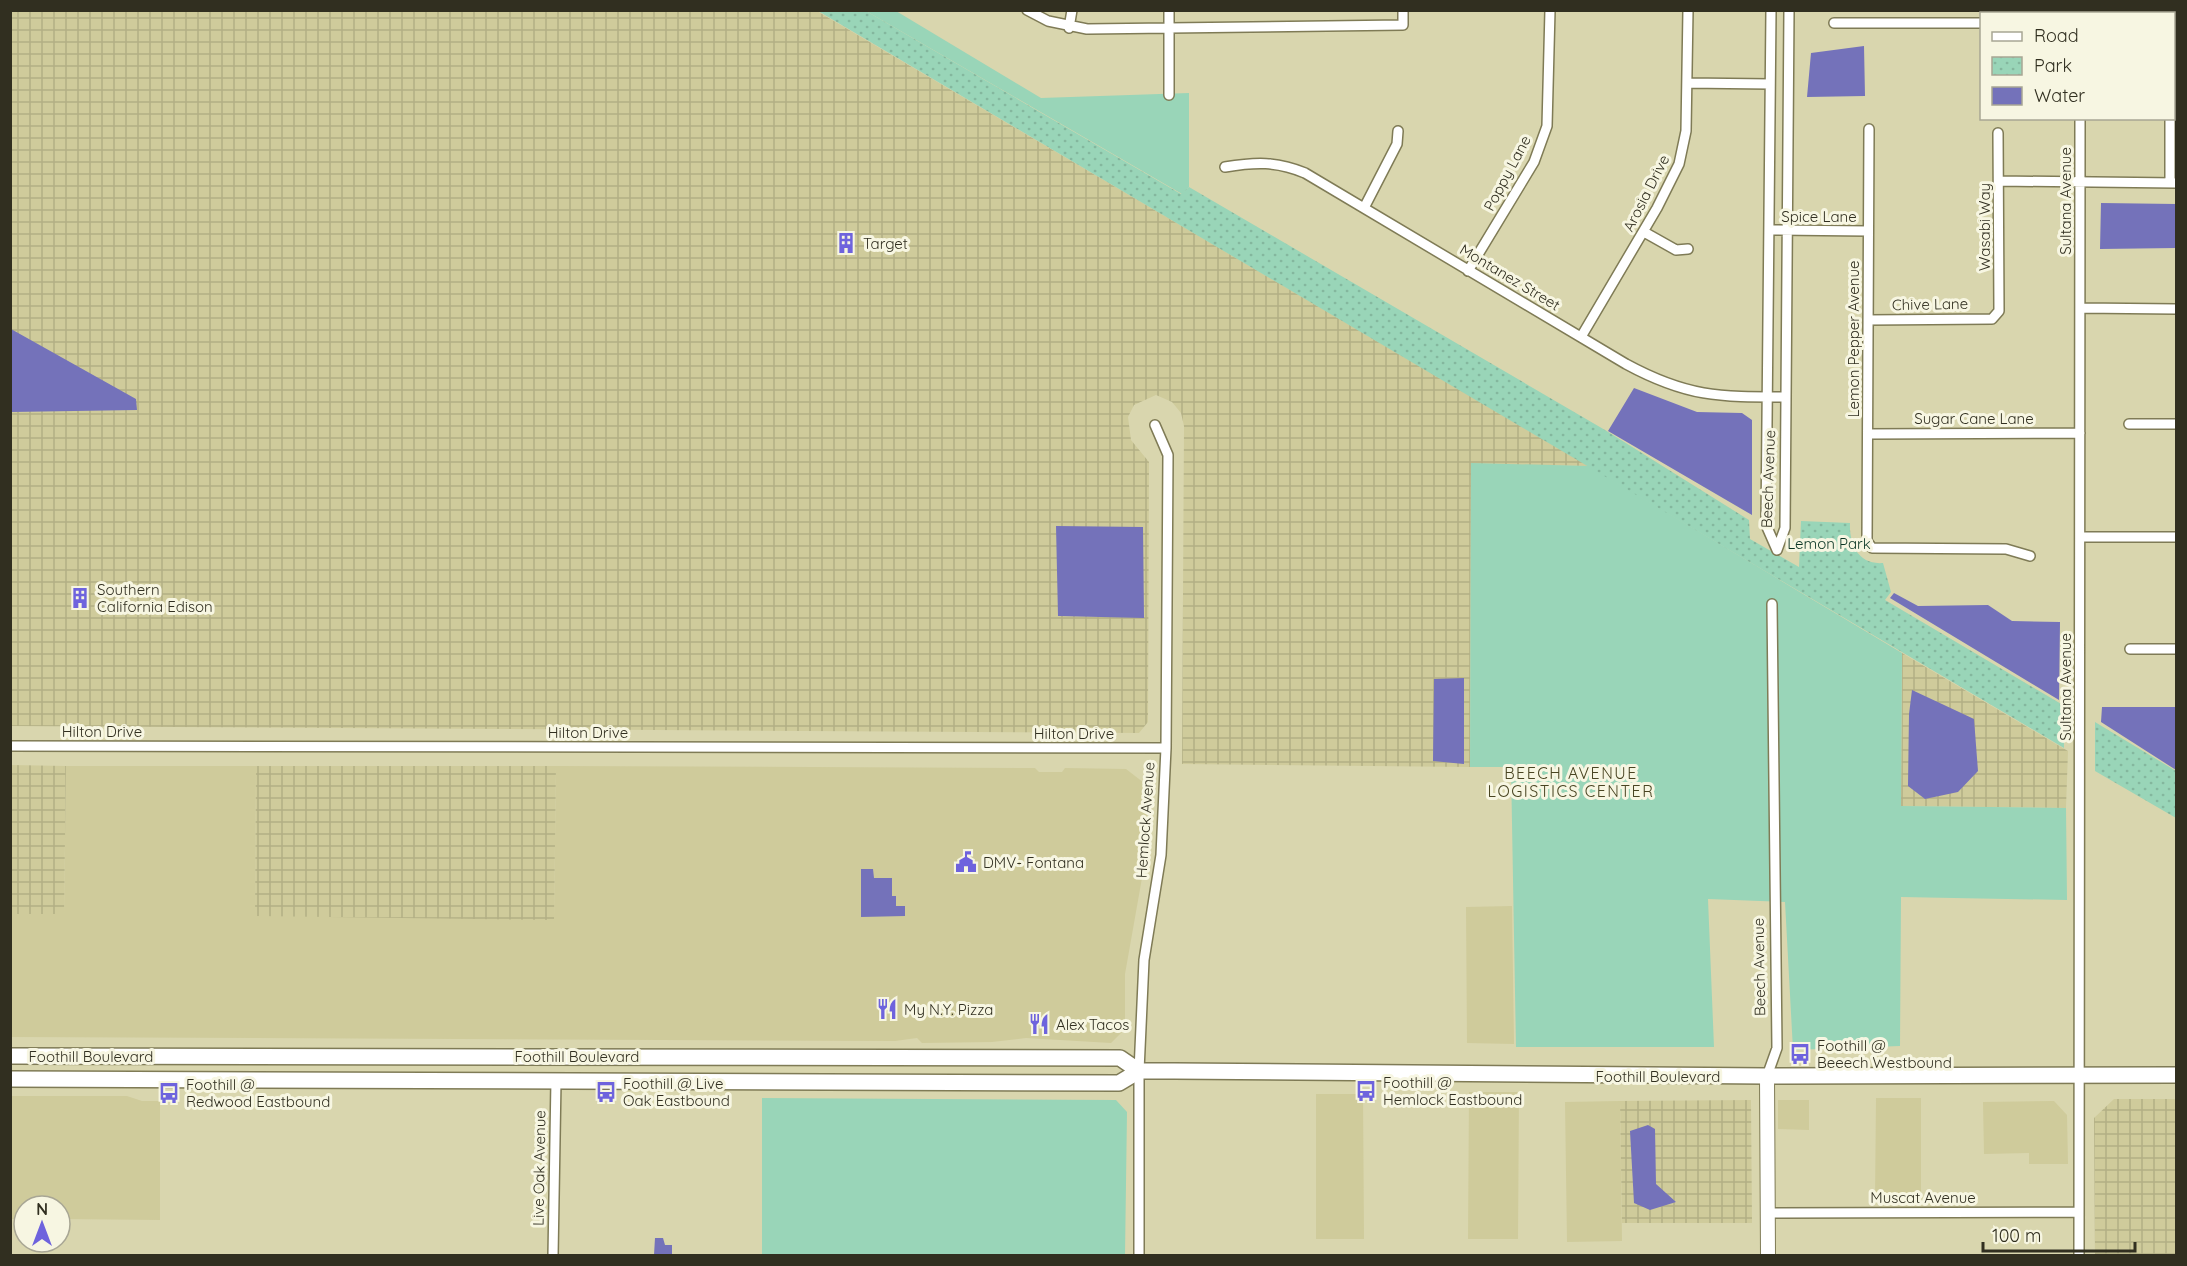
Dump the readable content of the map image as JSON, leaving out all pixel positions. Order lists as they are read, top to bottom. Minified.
{"streets":{"main road":["Beech Avenue","Foothill Boulevard"],"street":["Poppy Lane","Arosia Drive","Sultana Avenue","Spice Lane","Wasabi Way","Montanez Street","Chive Lane","Lemon Pepper Avenue","Sugar Cane Lane","Hilton Drive","Hemlock Avenue","Live Oak Avenue","Muscat Avenue"]},"crossings":[["Poppy Lane","Montanez Street"],["Arosia Drive","Montanez Street"],["Sultana Avenue","Sugar Cane Lane"],["Sultana Avenue","Foothill Boulevard"],["Sultana Avenue","Muscat Avenue"],["Spice Lane","Lemon Pepper Avenue"],["Spice Lane","Beech Avenue"],["Wasabi Way","Chive Lane"],["Montanez Street","Beech Avenue"],["Chive Lane","Lemon Pepper Avenue"],["Lemon Pepper Avenue","Sugar Cane Lane"],["Beech Avenue","Foothill Boulevard"],["Beech Avenue","Muscat Avenue"],["Hilton Drive","Hemlock Avenue"],["Hemlock Avenue","Foothill Boulevard"],["Foothill Boulevard","Live Oak Avenue"]],"districts":["BEECH AVENUE LOGISTICS CENTER"],"parks":["Lemon Park"],"places":{"building":["Target","Southern California Edison"],"public building":["DMV- Fontana"],"restaurant":["My N.Y. Pizza","Alex Tacos"],"bus stop":["Foothill @ Beeech Westbound","Foothill @ Hemlock Eastbound","Foothill @ Live Oak Eastbound","Foothill @ Redwood Eastbound"]},"legend":["Road","Park","Water"],"scale_bar":"100 m","north":"top"}
